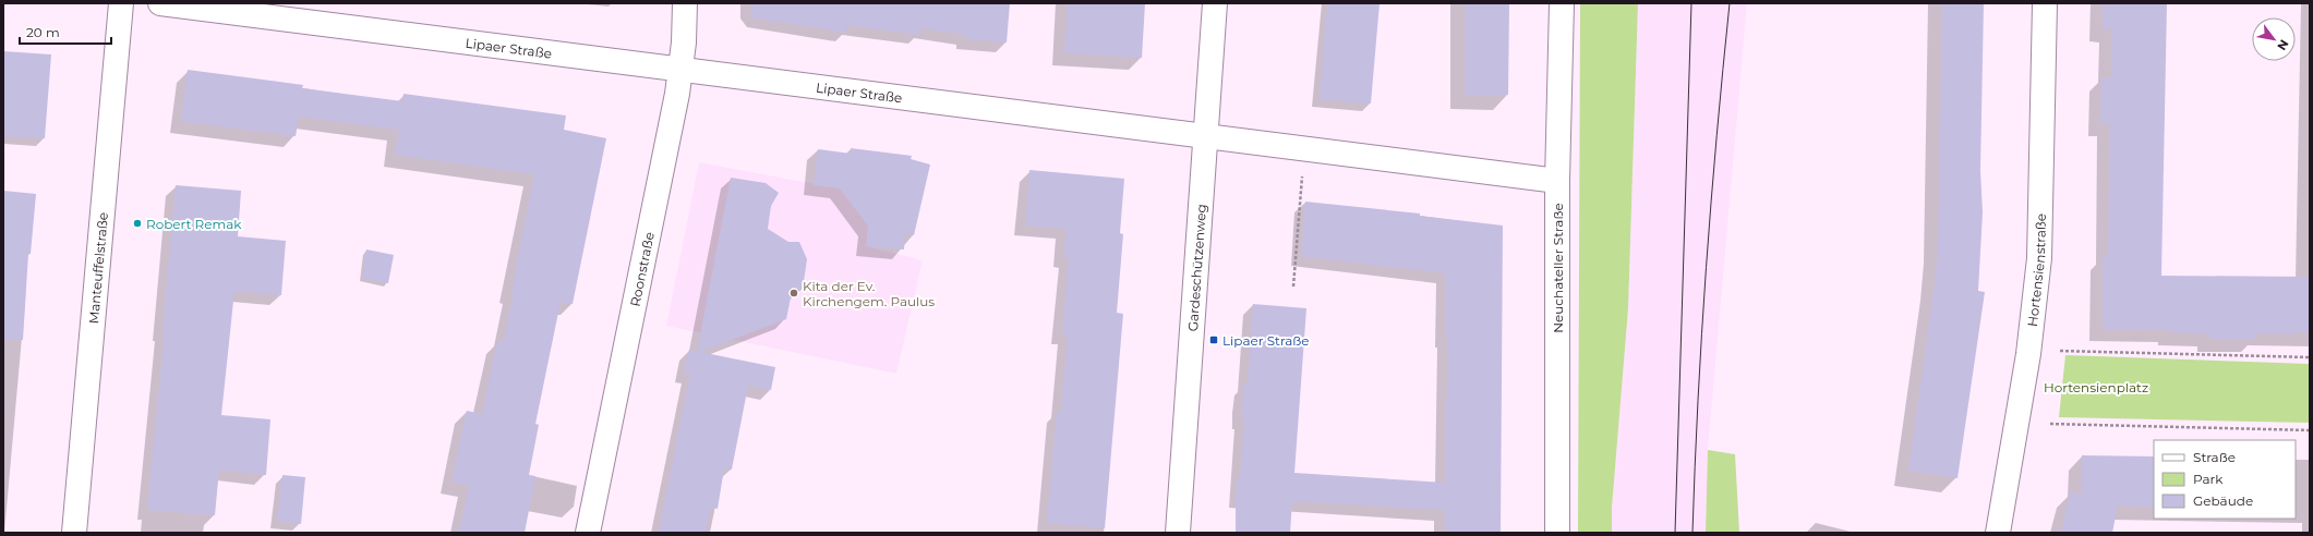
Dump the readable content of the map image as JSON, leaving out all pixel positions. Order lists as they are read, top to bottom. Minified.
{"streets":{"street":["Lipaer Straße","Manteuffelstraße","Gardeschützenweg","Neuchateller Straße","Roonstraße","Hortensienstraße"]},"crossings":[["Lipaer Straße","Gardeschützenweg"],["Lipaer Straße","Neuchateller Straße"],["Lipaer Straße","Roonstraße"]],"parks":["Hortensienplatz"],"places":{"other":["Robert Remak","Kita der Ev. Kirchengem. Paulus"],"transit":["Lipaer Straße"]},"legend":["Straße","Park","Gebäude"],"scale_bar":"20 m","north":"bottom right"}
